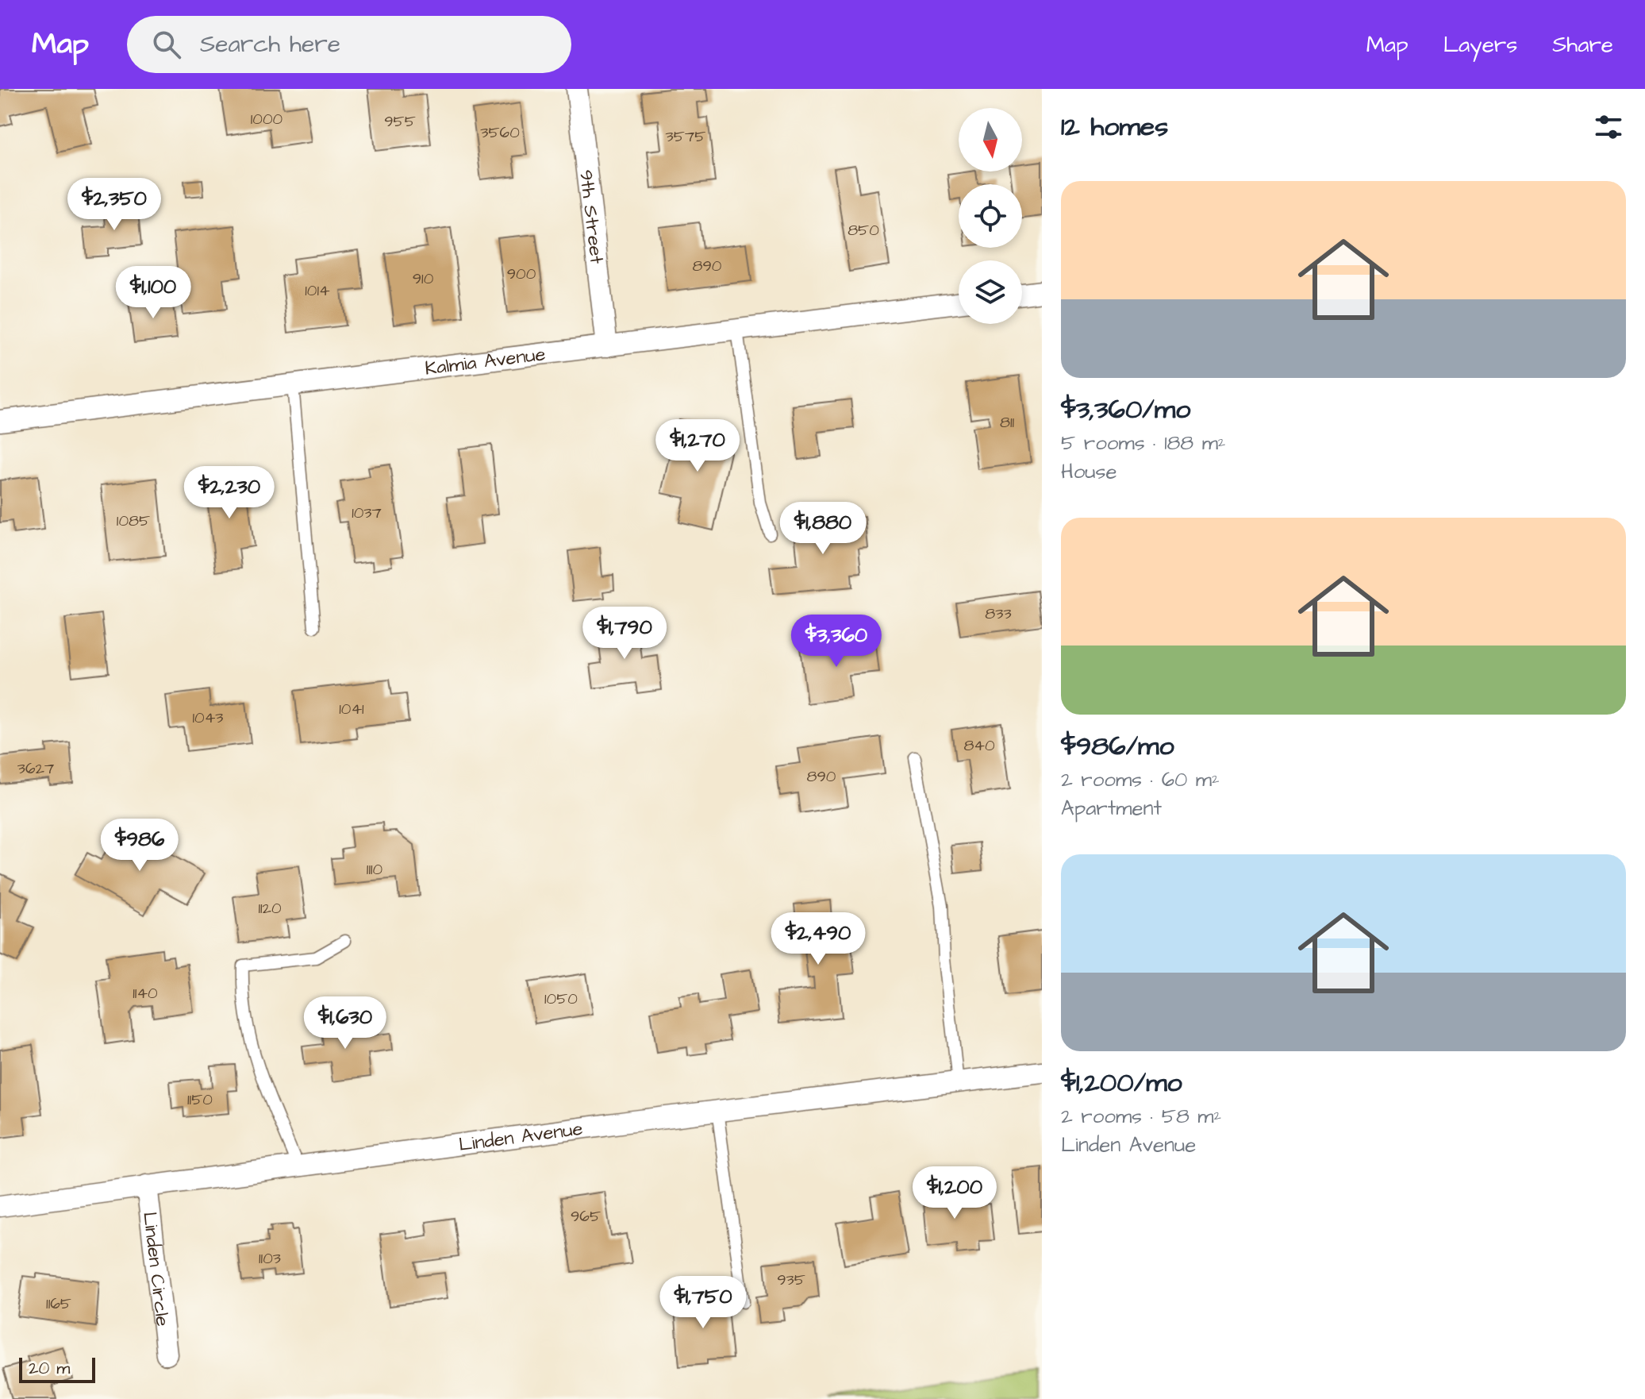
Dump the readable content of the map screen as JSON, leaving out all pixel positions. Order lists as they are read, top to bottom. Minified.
{"streets":{"street":["9th Street","Kalmia Avenue","Linden Avenue","Linden Circle"]},"crossings":[["9th Street","Kalmia Avenue"],["Linden Avenue","Linden Circle"]],"house_numbers":["1000","955","3560","3575","850","890","900","910","1014","811","1037","1085","833","1041","1043","840","3627","890","1110","1120","1140","1050","1150","965","1103","935","1165"],"scale_bar":"20 m","north":"bottom","page":{"header":"Map","search":"Search here","nav":["Map","Layers","Share"],"heading":"12 homes","list":[{"name":"$3,360/mo","note":"5 rooms · 188 m² · House"},{"name":"$986/mo","note":"2 rooms · 60 m² · Apartment"},{"name":"$1,200/mo","note":"2 rooms · 58 m² · Linden Avenue"}],"price":["$2,350","$1,100","$1,270","$2,230","$1,880","$1,790","$3,360","$986","$2,490","$1,630","$1,200","$1,750"],"scale":"20 m"}}
